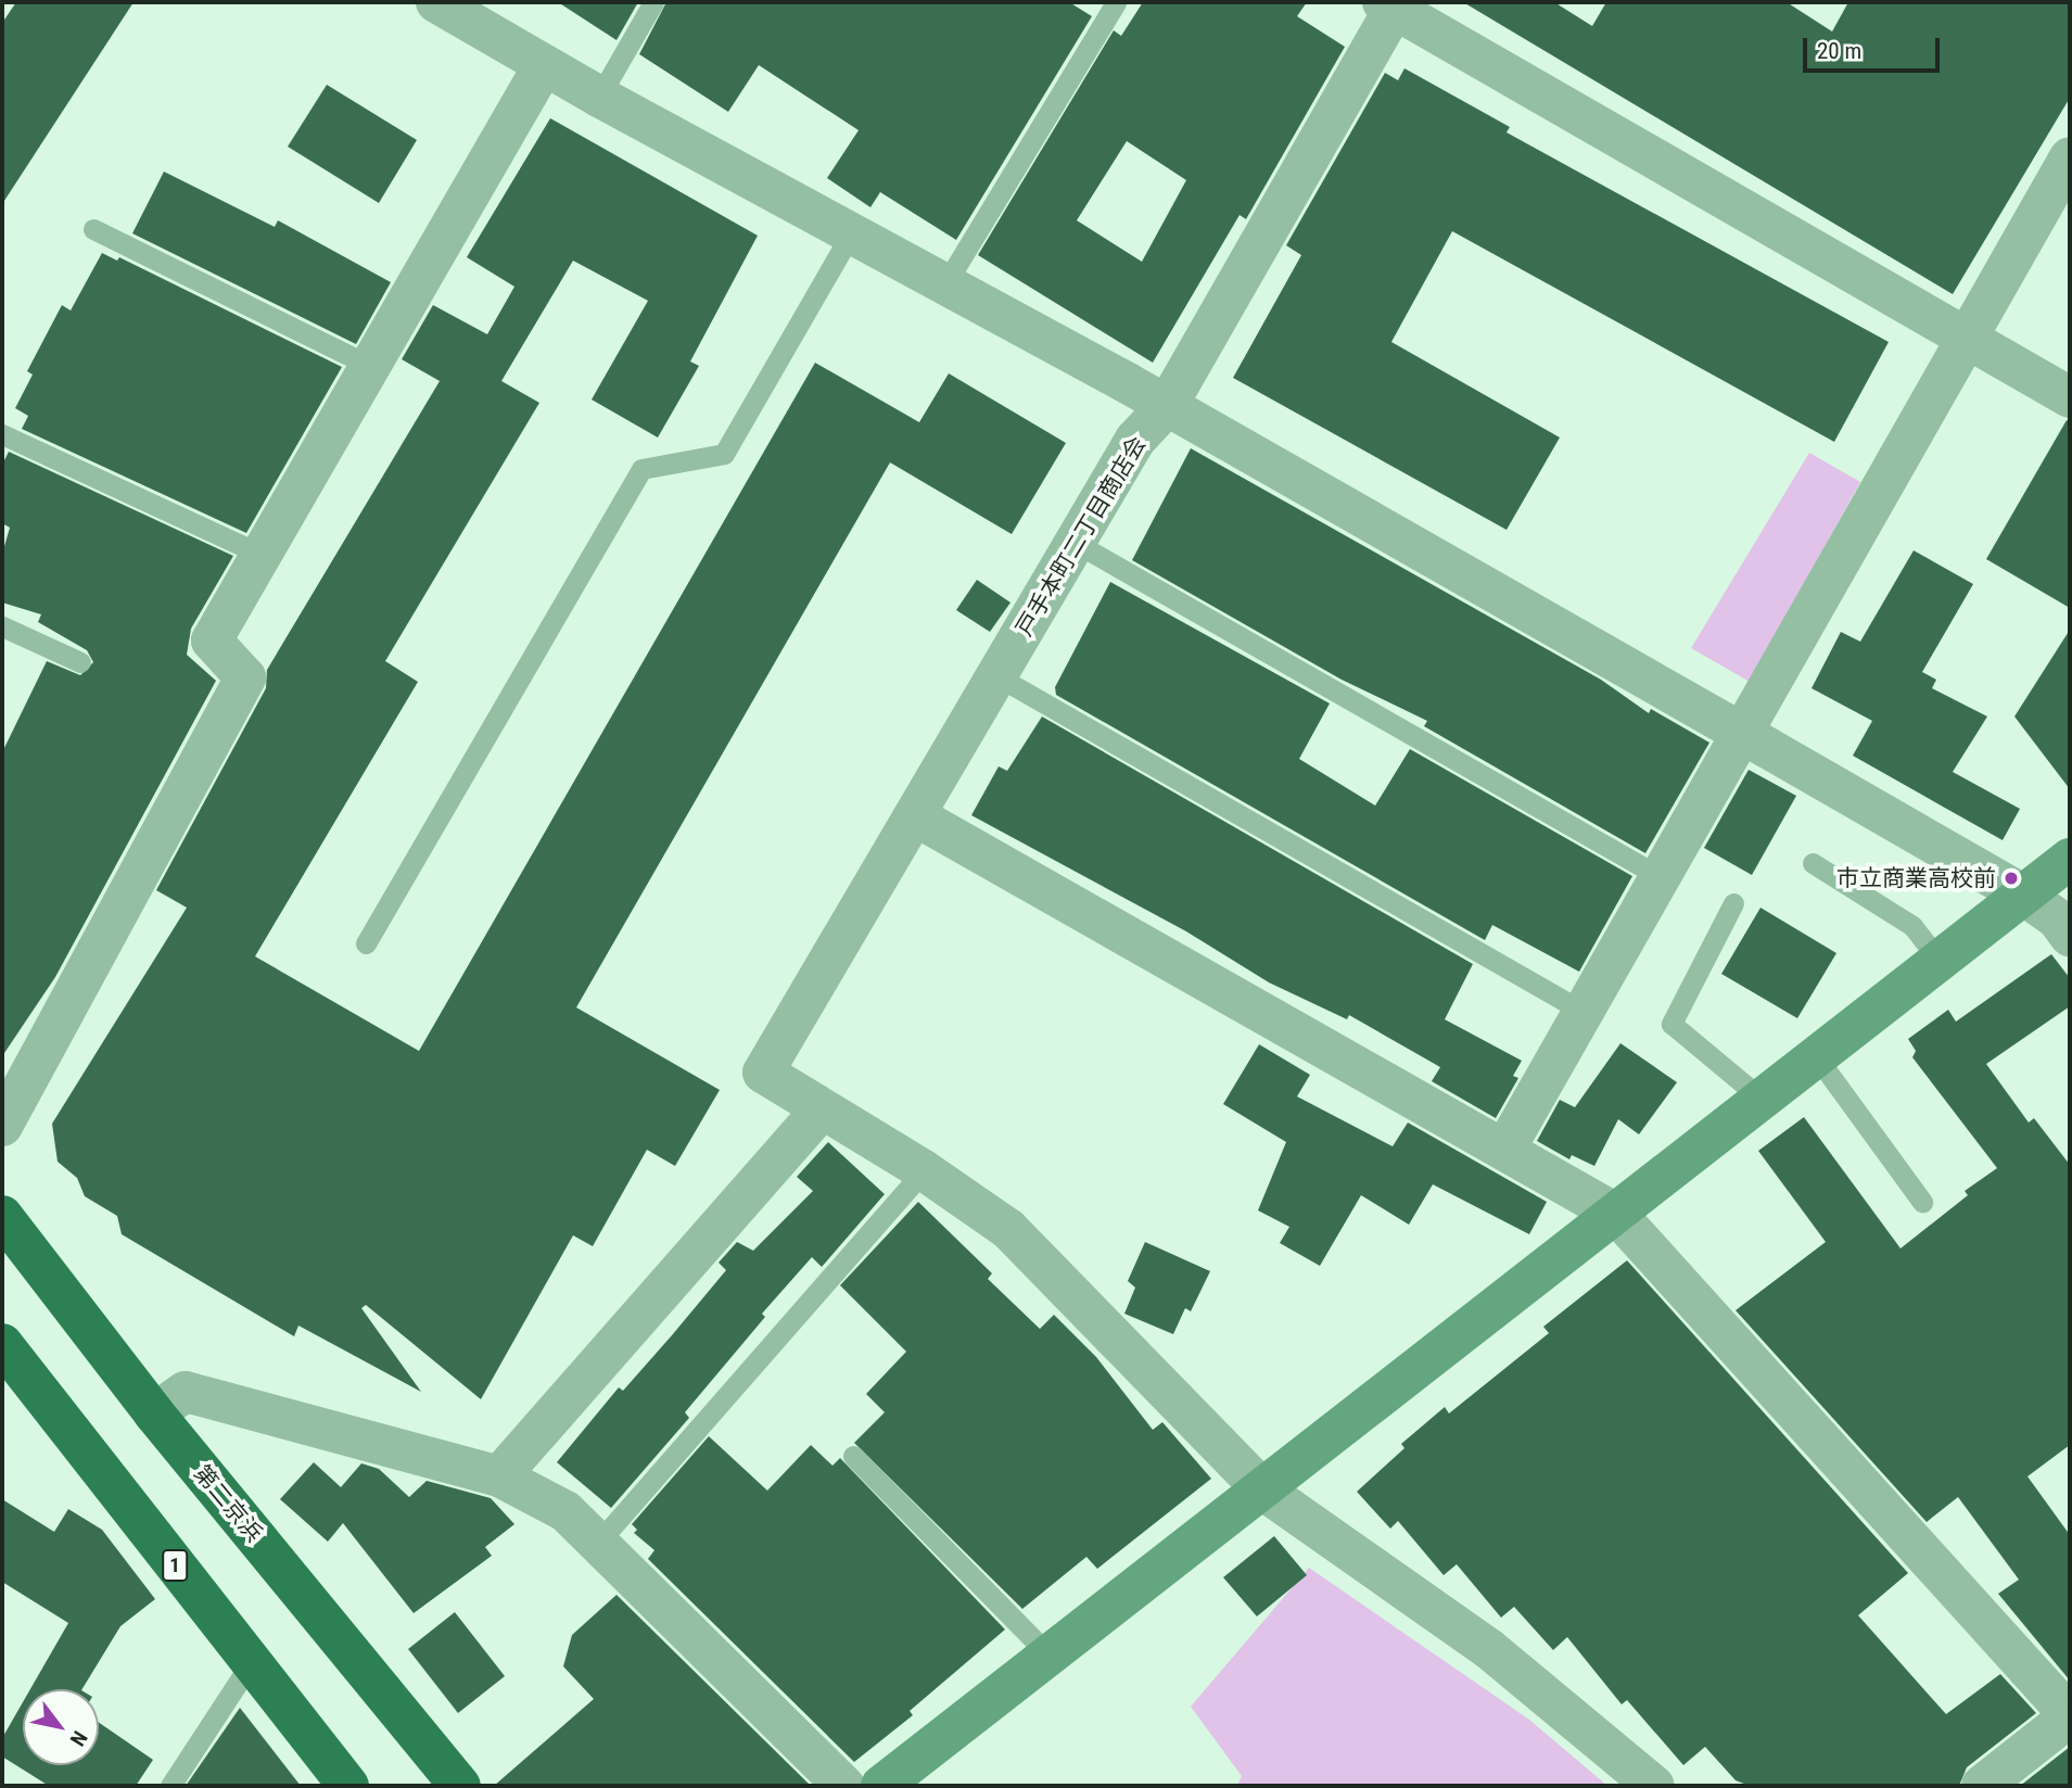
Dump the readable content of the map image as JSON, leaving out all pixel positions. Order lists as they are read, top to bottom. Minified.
{"streets":{"highway":["第二京浜","1"],"street":["戸手本町二丁目商店会"]},"places":["市立商業高校前"],"scale_bar":"20 m","north":"bottom right"}
